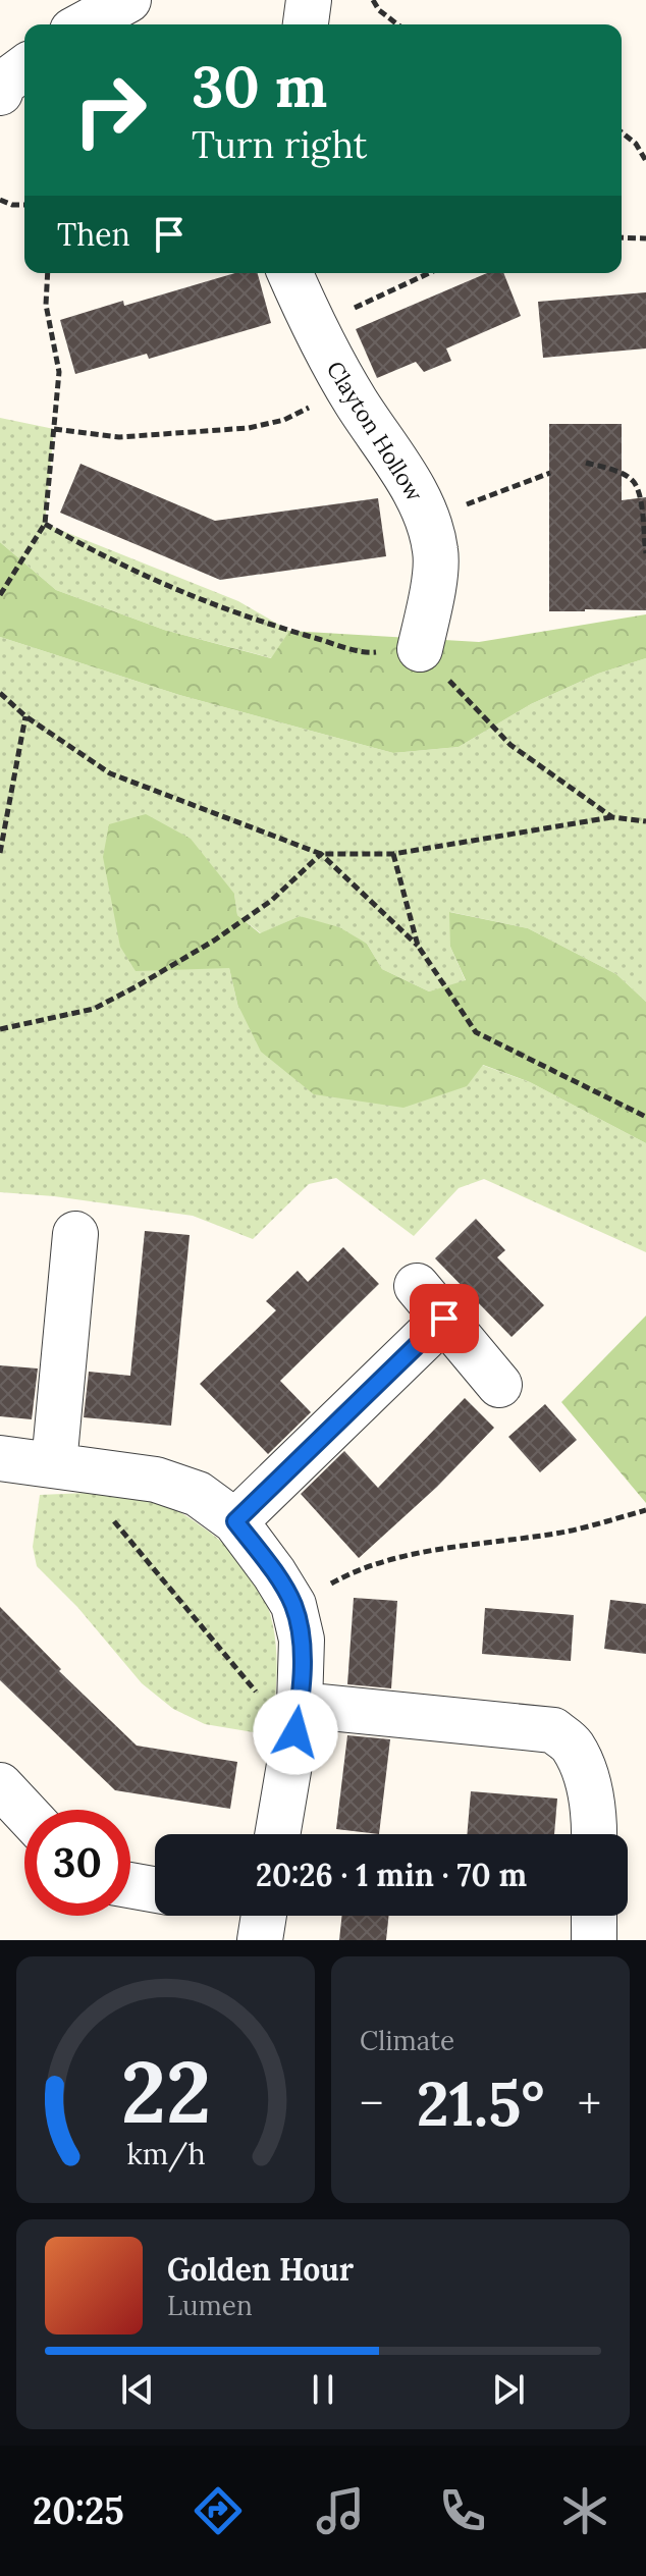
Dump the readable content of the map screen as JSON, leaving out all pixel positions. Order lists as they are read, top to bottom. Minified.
{"streets":{"street":["Clayton Hollow"]},"page":{"turn":["30 m","Turn right"],"then":"Then","limit":"30","trip":"20:26 · 1 min · 70 m","tile":"Climate","heat":["−","21.5°","+"],"song":["Golden Hour","Lumen"],"tabs":"20:25","gauge":["22","km/h"]}}
